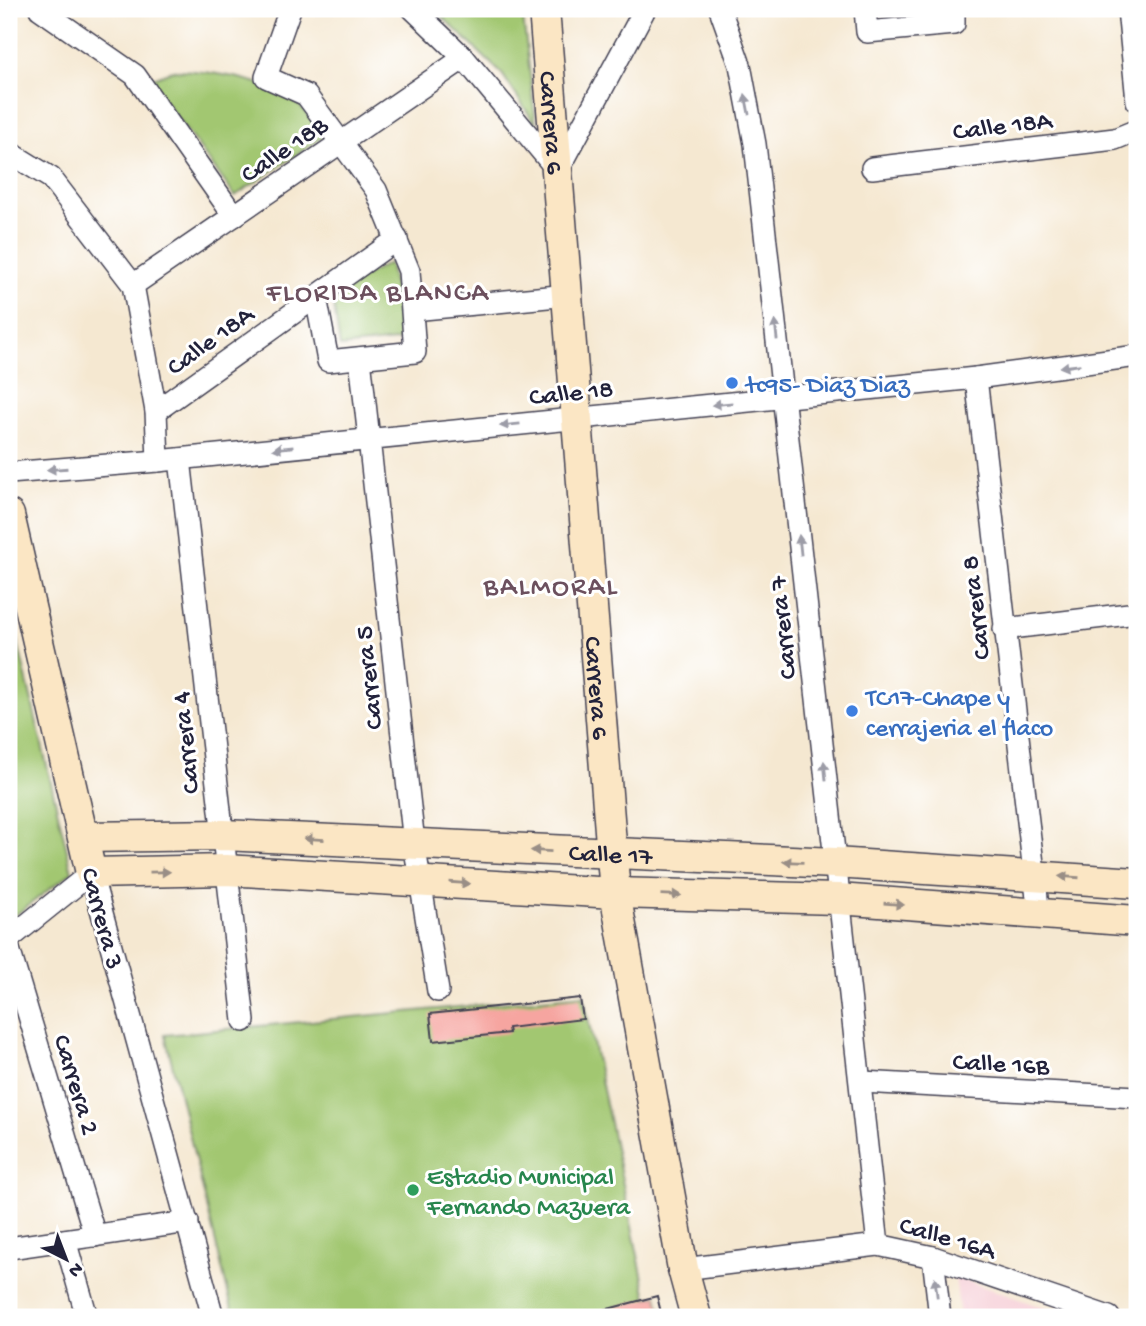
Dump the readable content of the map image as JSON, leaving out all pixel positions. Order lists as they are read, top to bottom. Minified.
{"streets":{"street":["Carrera 6","Calle 18A","Calle 18B","Calle 18","Carrera 8","Carrera 7","Carrera 5","Carrera 4","Calle 17","Carrera 3","Calle 16B","Carrera 2","Calle 16A"]},"crossings":[["Carrera 6","Calle 18"],["Carrera 6","Calle 17"],["Carrera 6","Calle 16A"],["Calle 18A","Carrera 4"],["Calle 18B","Carrera 4"],["Calle 18","Carrera 8"],["Calle 18","Carrera 7"],["Calle 18","Carrera 5"],["Calle 18","Carrera 4"],["Carrera 8","Calle 17"],["Carrera 7","Calle 17"],["Carrera 7","Calle 16B"],["Carrera 7","Calle 16A"],["Carrera 5","Calle 17"],["Carrera 4","Calle 17"],["Calle 17","Carrera 3"]],"one_way":["Calle 18","Carrera 7"],"districts":["FLORIDA BLANCA","BALMORAL"],"places":["tc95- Diaz Diaz","TC17-Chape y cerrajeria el flaco","Estadio Municipal Fernando Mazuera"],"north":"bottom right"}
